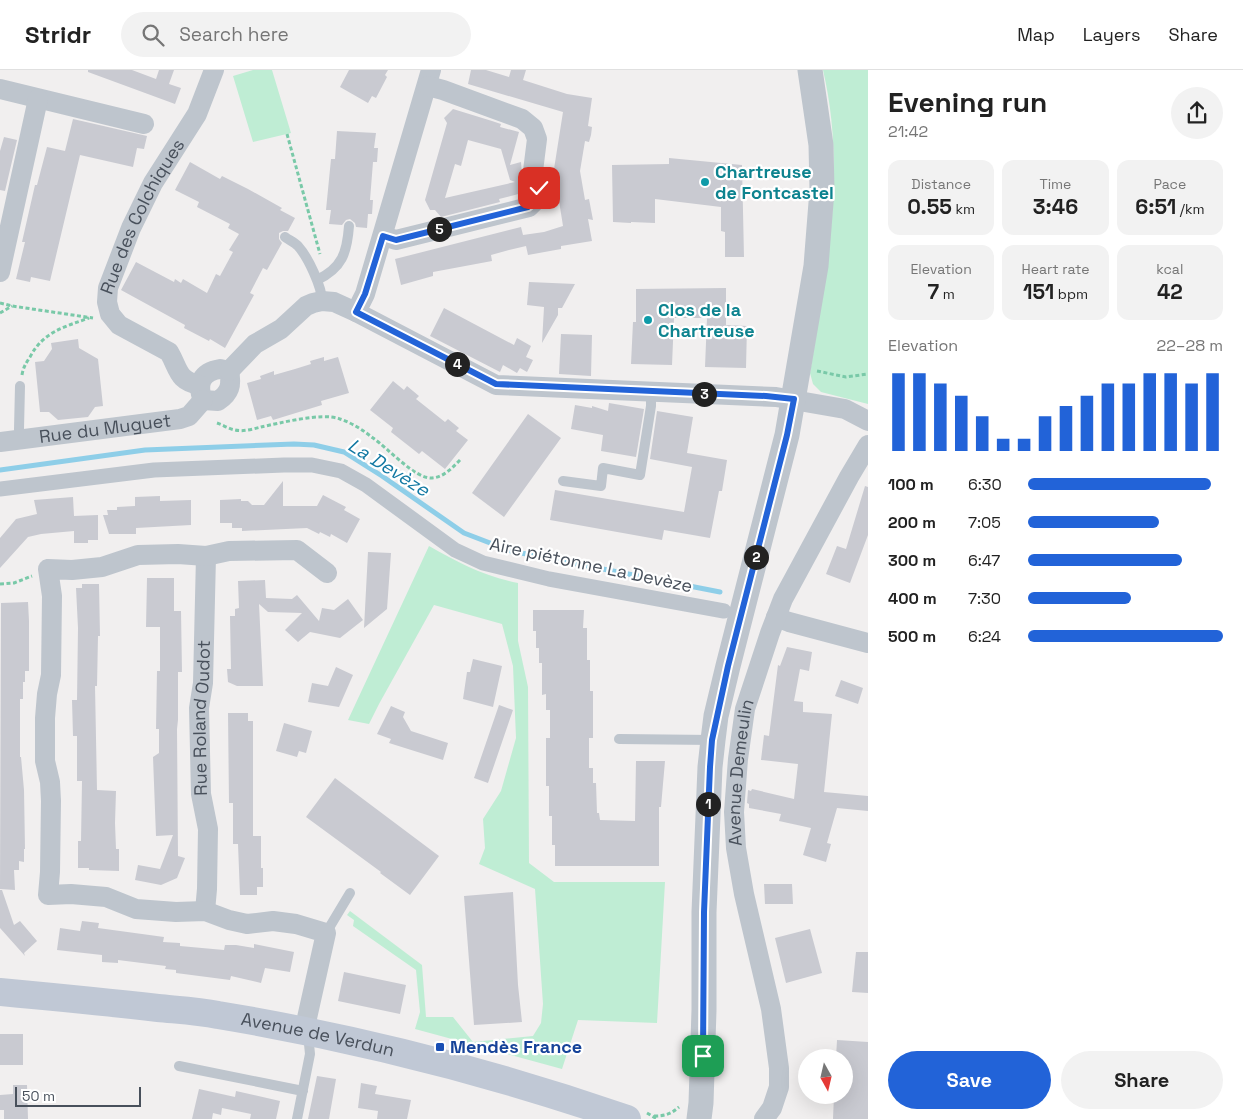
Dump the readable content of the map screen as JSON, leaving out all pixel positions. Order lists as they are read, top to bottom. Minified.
{"streets":{"main road":["Avenue de Verdun"],"street":["Rue des Colchiques","Rue du Muguet","Aire piétonne La Devèze","Rue Roland Oudot","Avenue Demeulin"]},"crossings":[["Rue des Colchiques","Rue du Muguet"]],"water":["La Devèze"],"places":{"other":["Chartreuse de Fontcastel","Clos de la Chartreuse"],"transit":["Mendès France"]},"scale_bar":"50 m","north":"bottom","page":{"header":"Stridr","search":"Search here","nav":["Map","Layers","Share"],"heading":["Evening run","21:42"],"stats":[["Distance","0.55 km"],["Time","3:46"],["Pace","6:51 /km"],["Elevation","7 m"],["Heart rate","151 bpm"],["kcal","42"]],"pins":["5","4","3","2","1"],"chart":["Elevation","22–28 m"],"list":[{"name":"100 m","note":"6:30"},{"name":"200 m","note":"7:05"},{"name":"300 m","note":"6:47"},{"name":"400 m","note":"7:30"},{"name":"500 m","note":"6:24"}],"buttons":["Save","Share"],"scale":"50 m"}}
